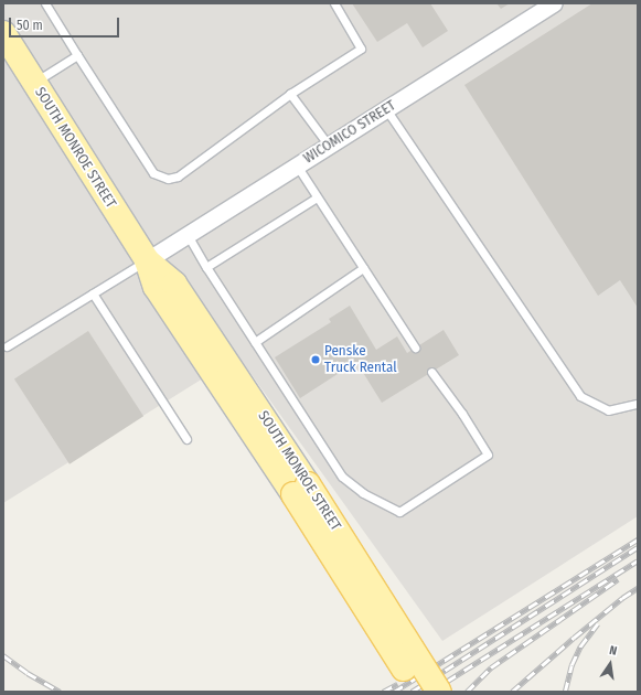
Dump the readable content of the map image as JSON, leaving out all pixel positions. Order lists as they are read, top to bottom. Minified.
{"streets":{"main road":["SOUTH MONROE STREET"],"street":["WICOMICO STREET"]},"crossings":[["WICOMICO STREET","SOUTH MONROE STREET"]],"places":["Penske Truck Rental"],"scale_bar":"50 m","north":"top"}
